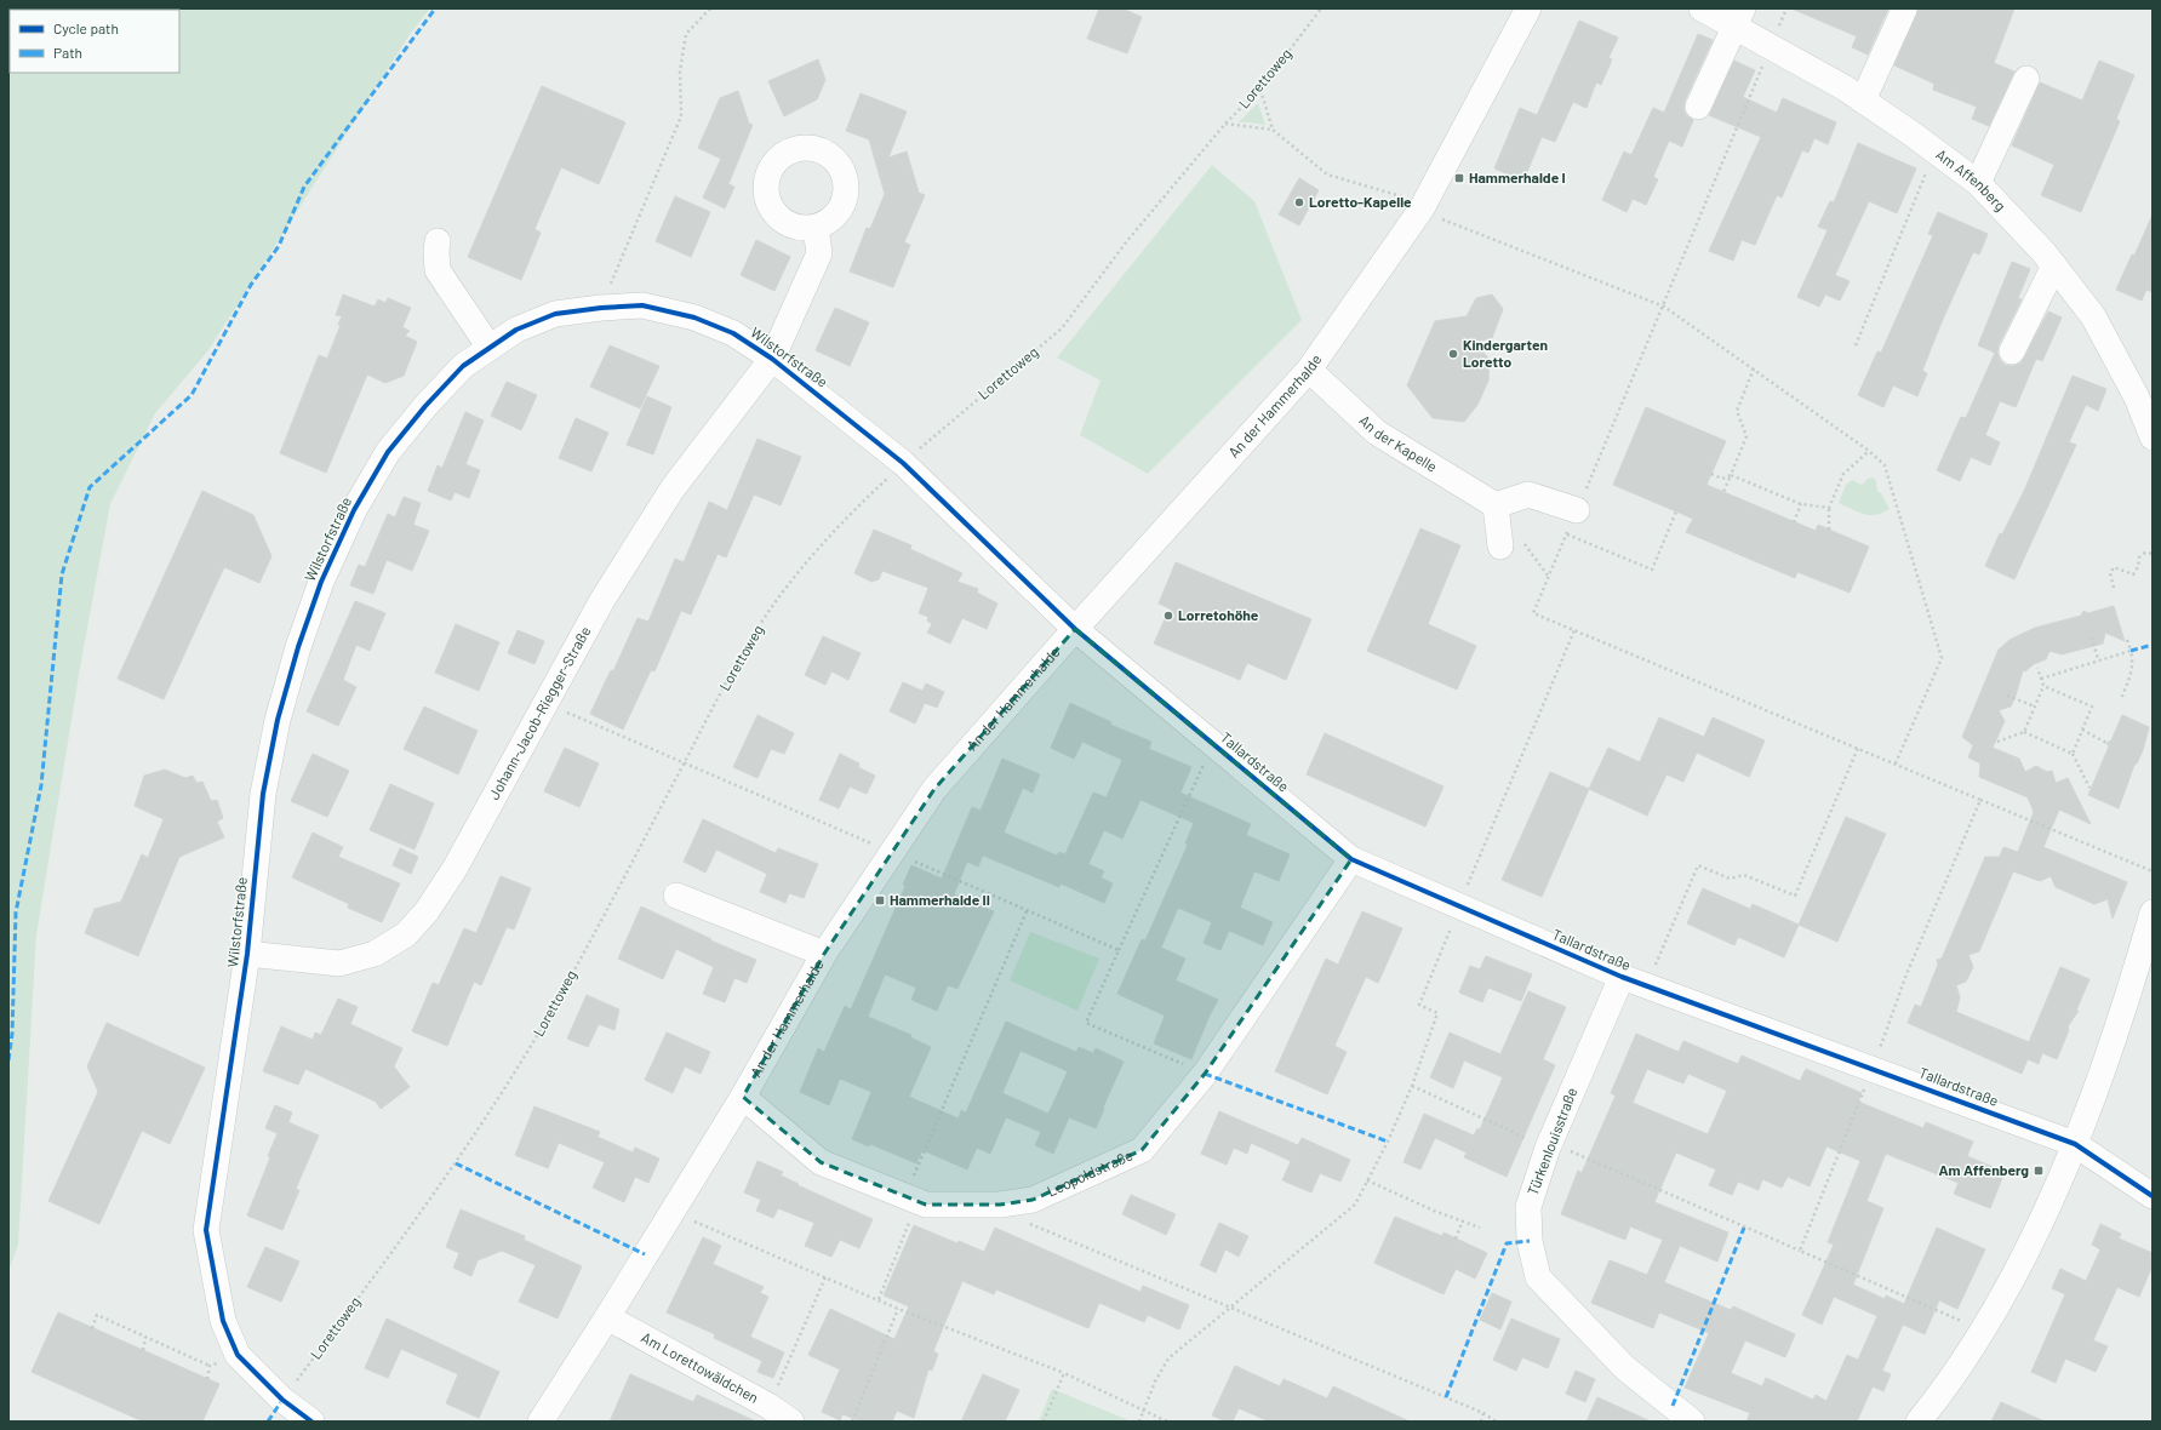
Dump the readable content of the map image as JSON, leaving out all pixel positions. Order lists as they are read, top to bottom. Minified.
{"streets":{"street":["Am Affenberg","Wilstorfstraße","An der Hammerhalde","An der Kapelle","Johann-Jacob-Riegger-Straße","Tallardstraße","Türkenlouisstraße","Leopoldstraße","Am Lorettowäldchen"],"path":["Lorettoweg"]},"crossings":[["Lorettoweg","Wilstorfstraße"],["Wilstorfstraße","An der Hammerhalde"],["Wilstorfstraße","Johann-Jacob-Riegger-Straße"],["Wilstorfstraße","Tallardstraße"],["An der Hammerhalde","An der Kapelle"],["An der Hammerhalde","Tallardstraße"],["An der Hammerhalde","Leopoldstraße"],["An der Hammerhalde","Am Lorettowäldchen"],["Tallardstraße","Türkenlouisstraße"],["Tallardstraße","Leopoldstraße"]],"places":{"transit":["Hammerhalde I","Hammerhalde II","Am Affenberg"],"other":["Loretto-Kapelle","Kindergarten Loretto","Lorretohöhe"]},"legend":["Cycle path","Path"]}
